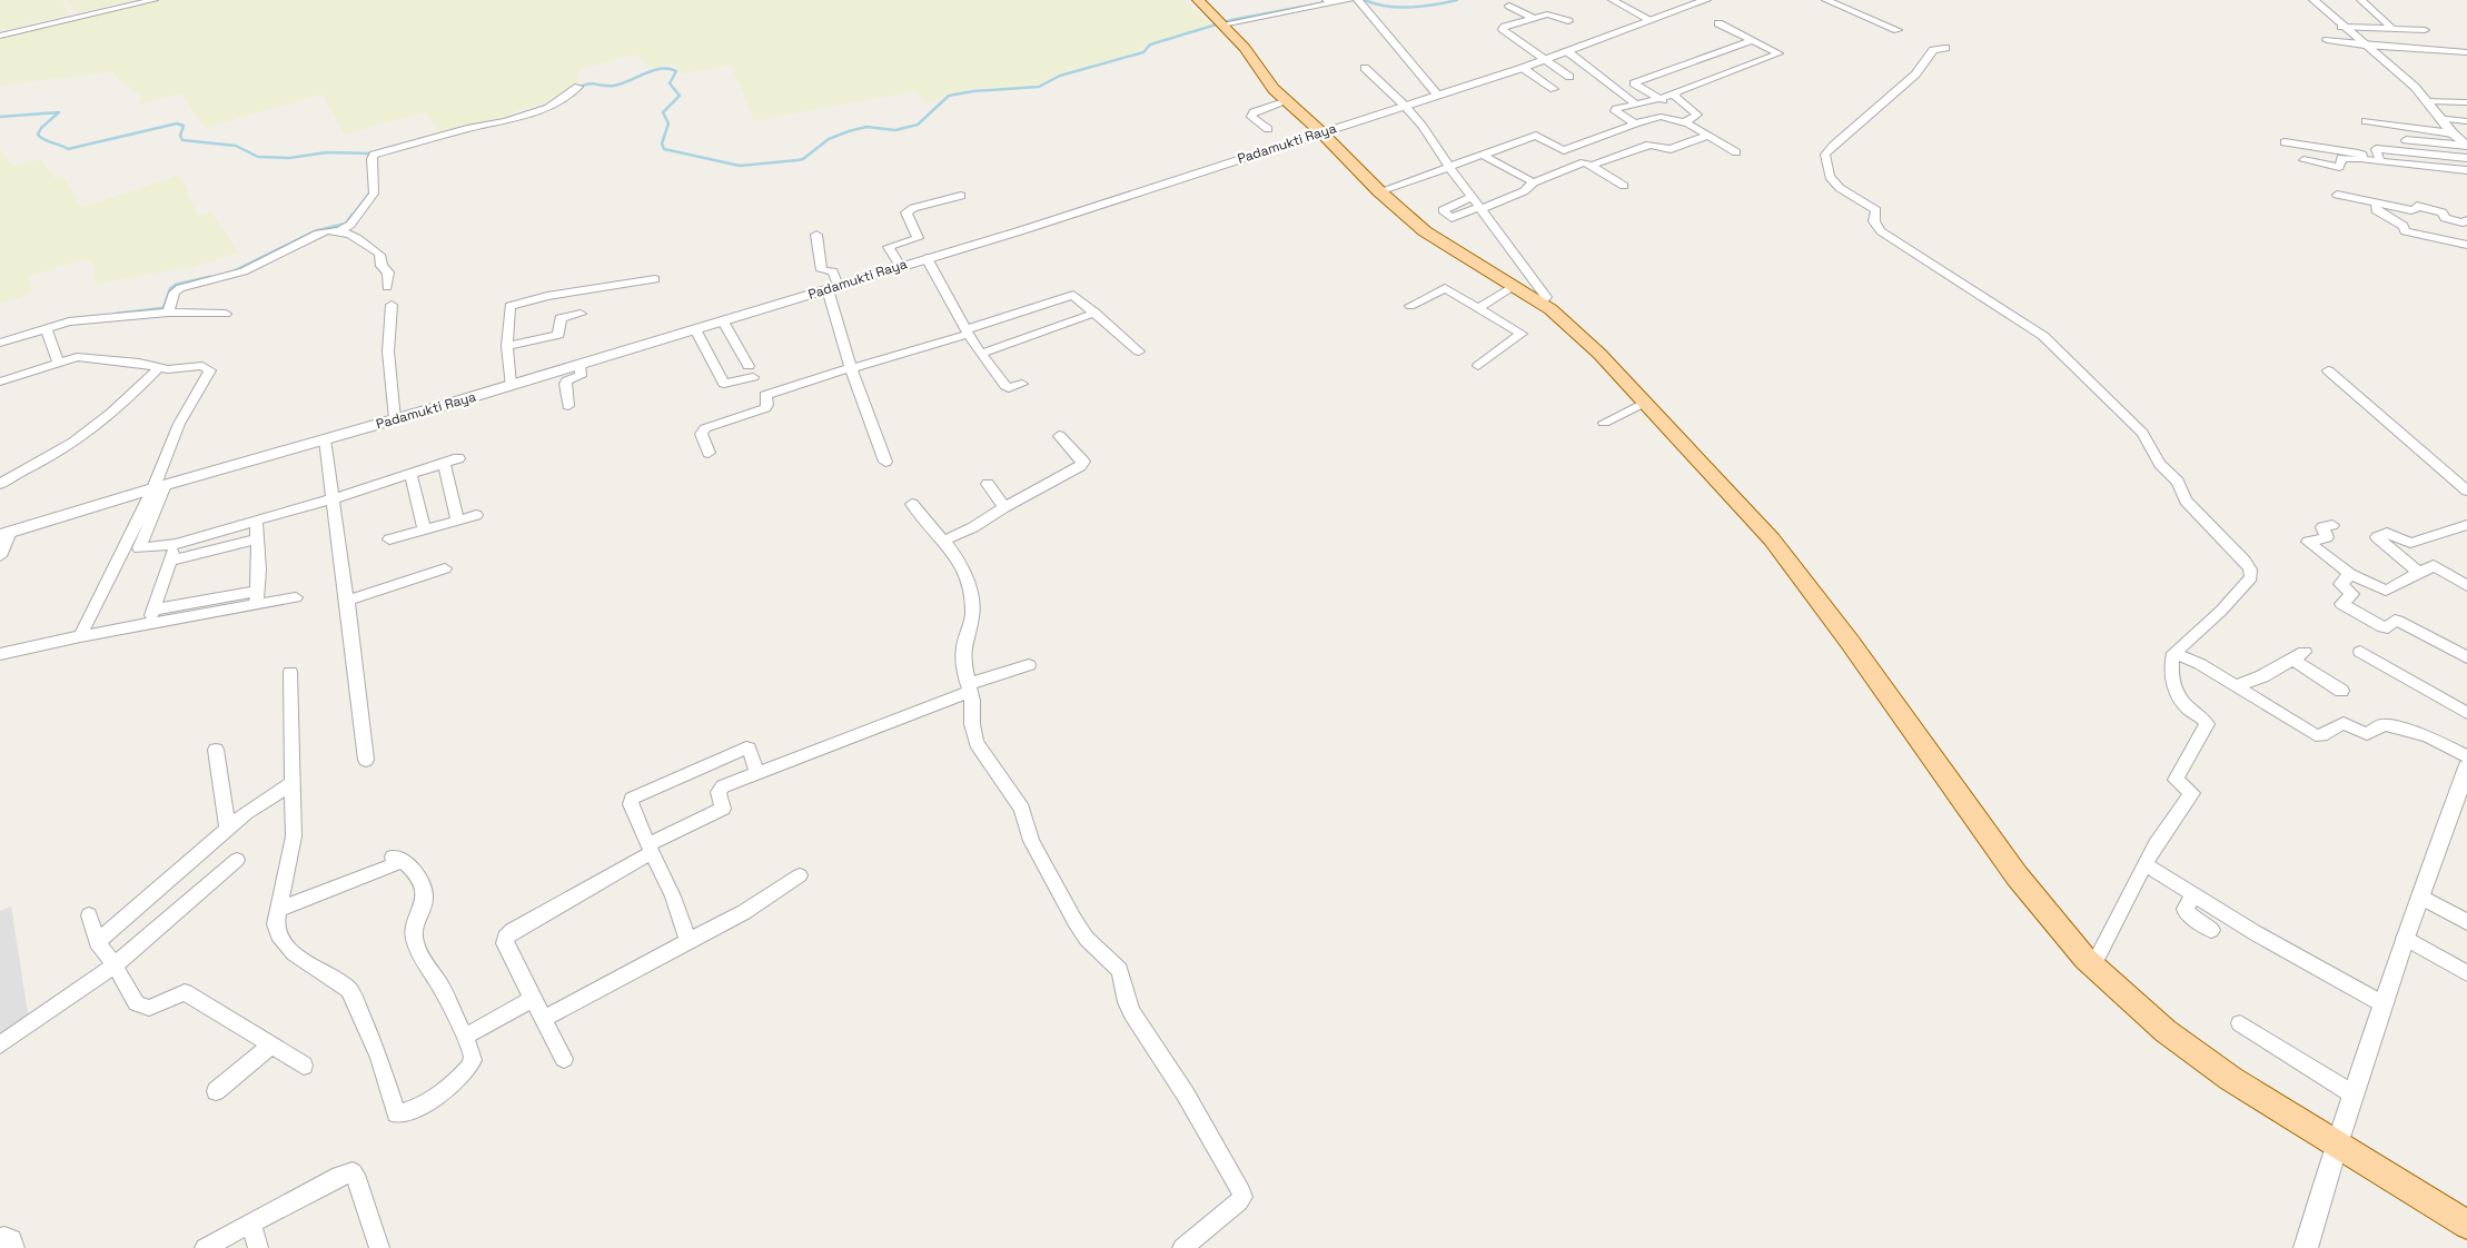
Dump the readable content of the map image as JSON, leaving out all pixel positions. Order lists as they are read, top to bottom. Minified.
{"streets":{"street":["Padamukti Raya"]}}
